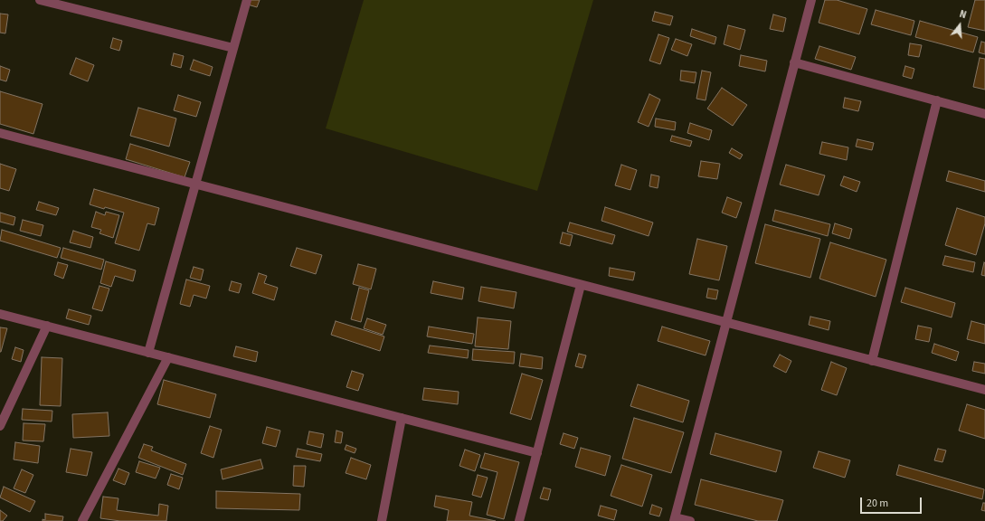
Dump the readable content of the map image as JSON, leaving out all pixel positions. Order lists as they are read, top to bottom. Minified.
{"scale_bar":"20 m","north":"top"}
